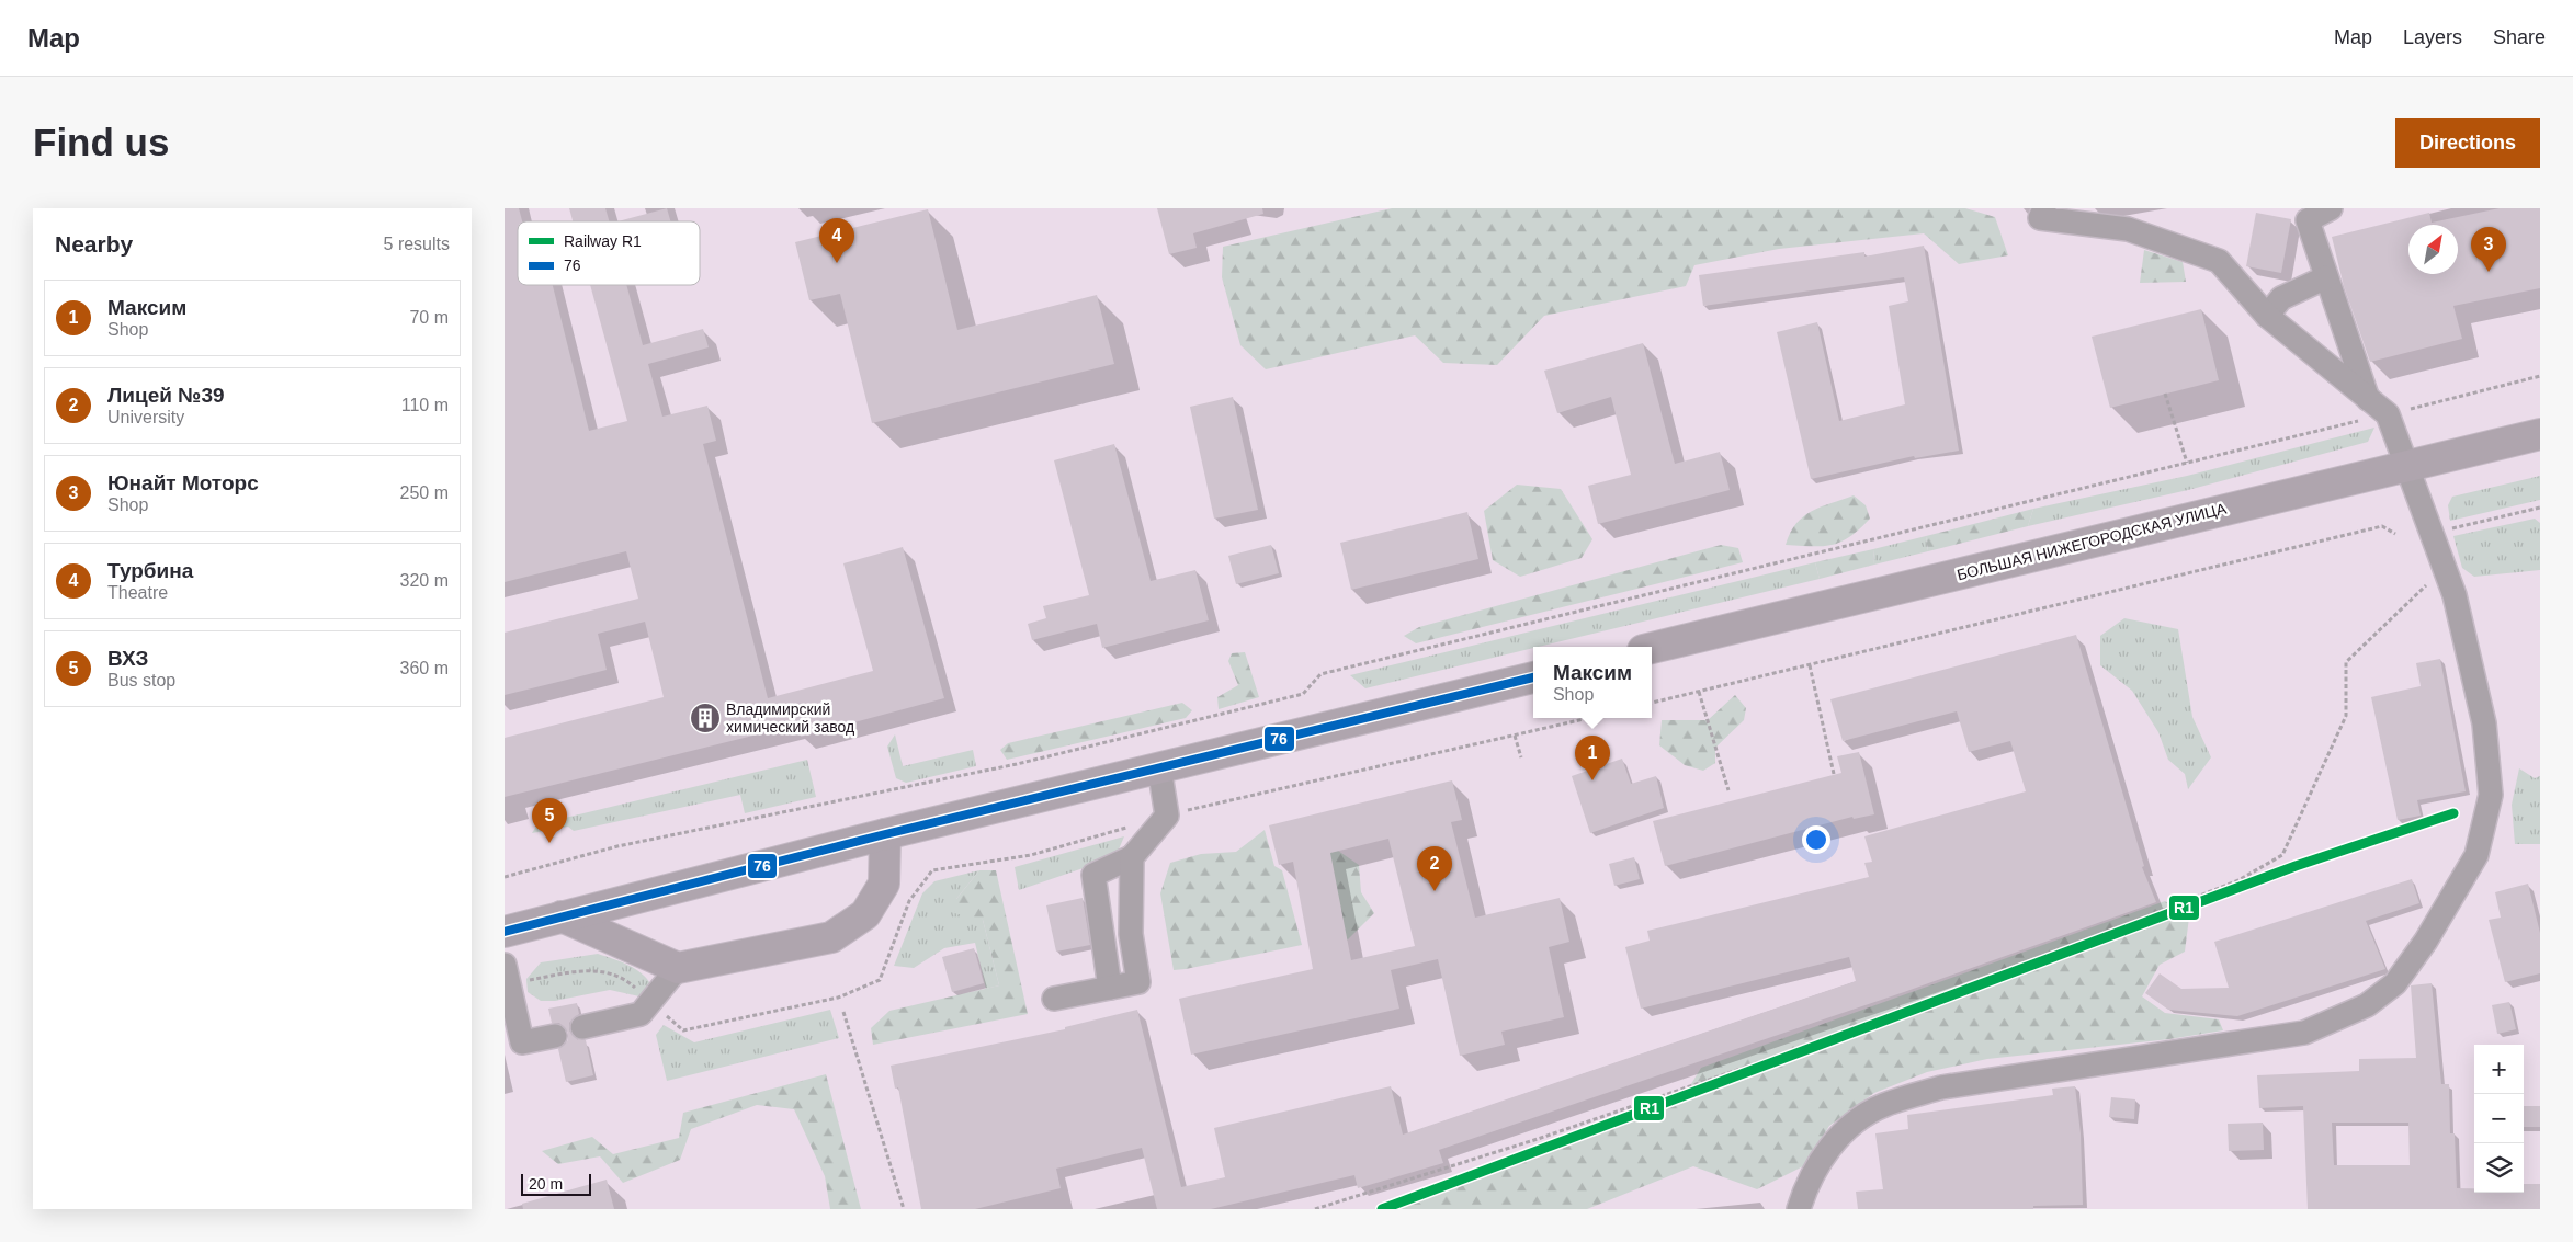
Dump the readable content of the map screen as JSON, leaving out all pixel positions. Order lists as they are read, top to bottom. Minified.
{"streets":{"main road":["БОЛЬШАЯ НИЖЕГОРОДСКАЯ УЛИЦА"]},"places":{"building":["Владимирский химический завод"]},"lines":["transit line 76","rail line R1"],"legend":["Railway R1","76"],"scale_bar":"20 m","north":"top right","page":{"header":"Map","nav":["Map","Layers","Share"],"buttons":"Directions","title":"Find us","heading":["Nearby","5 results"],"pins":["4","3","1","5","2"],"list":[{"mark":"1","name":"Максим","note":"Shop","value":"70 m"},{"mark":"2","name":"Лицей №39","note":"University","value":"110 m"},{"mark":"3","name":"Юнайт Моторс","note":"Shop","value":"250 m"},{"mark":"4","name":"Турбина","note":"Theatre","value":"320 m"},{"mark":"5","name":"ВХЗ","note":"Bus stop","value":"360 m"}],"popup":["Максим","Shop"],"map_buttons":["+","−"],"scale":"20 m"}}
